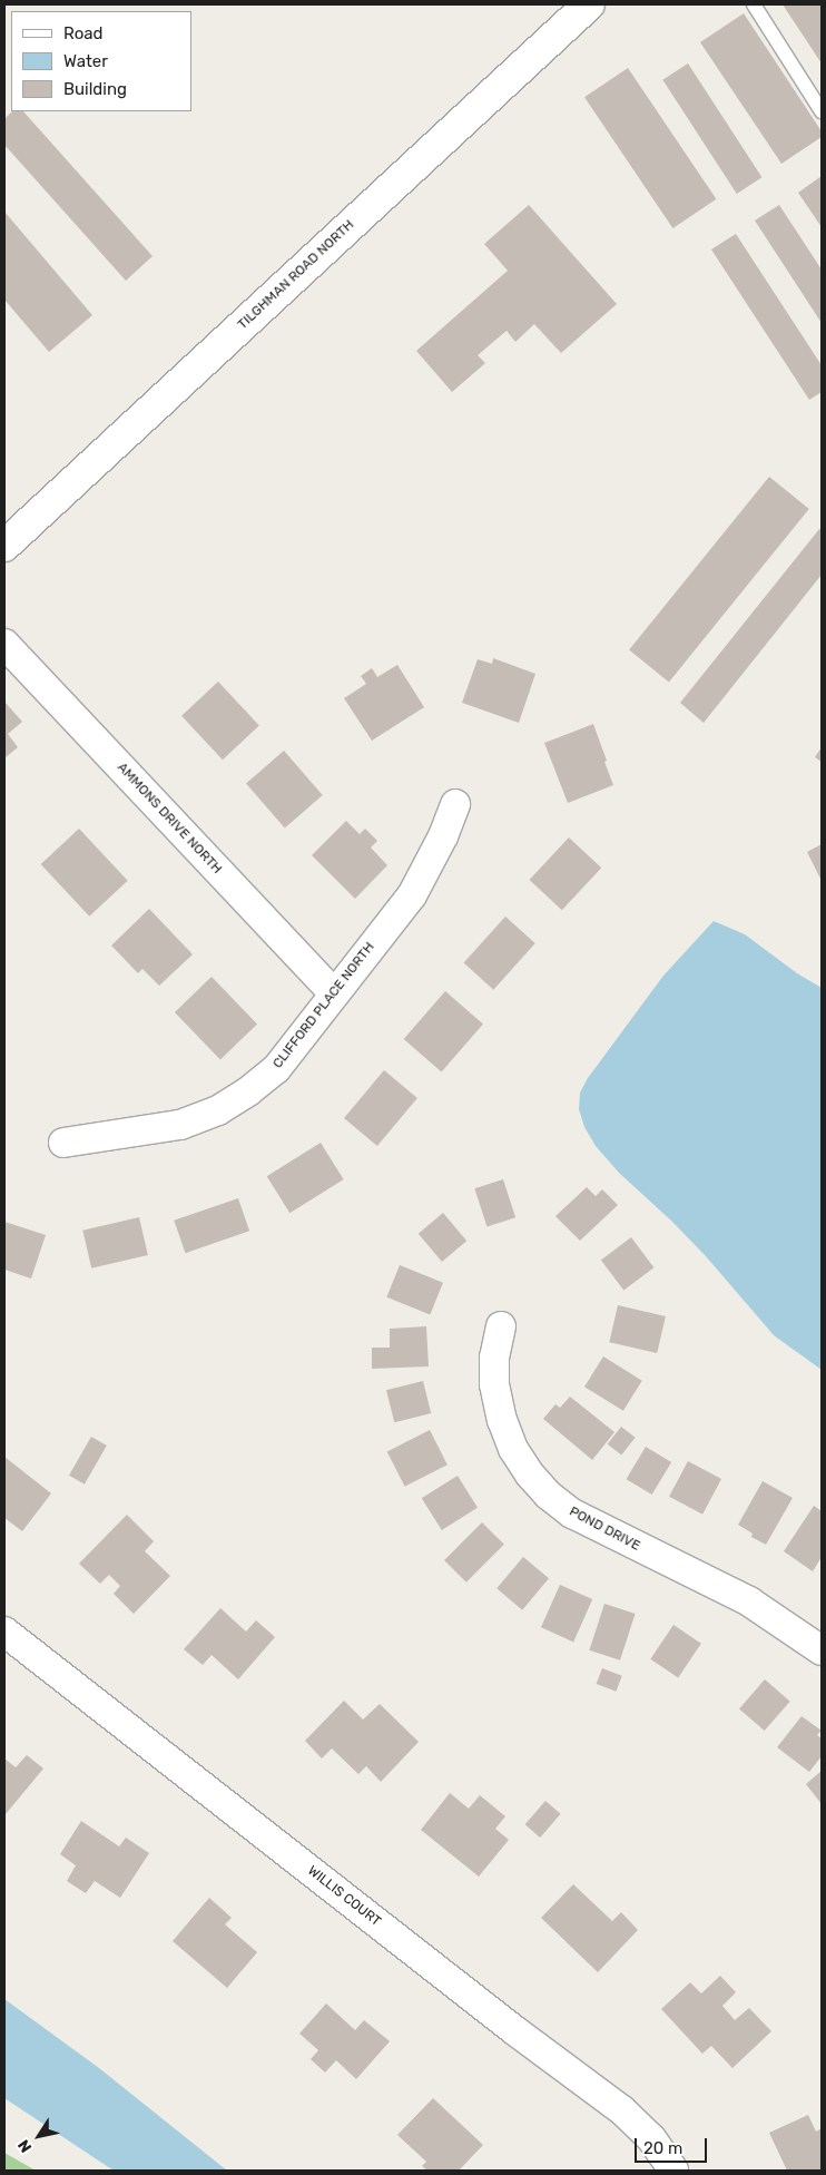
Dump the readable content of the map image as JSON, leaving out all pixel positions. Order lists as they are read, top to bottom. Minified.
{"streets":{"street":["TILGHMAN ROAD NORTH","AMMONS DRIVE NORTH","CLIFFORD PLACE NORTH","POND DRIVE","WILLIS COURT"]},"crossings":[["AMMONS DRIVE NORTH","CLIFFORD PLACE NORTH"]],"legend":["Road","Water","Building"],"scale_bar":"20 m","north":"bottom left"}
